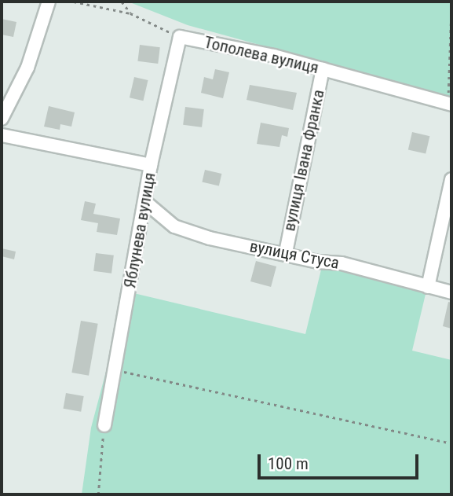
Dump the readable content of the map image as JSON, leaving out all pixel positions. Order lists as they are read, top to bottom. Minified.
{"streets":{"street":["Тополева вулиця","вулиця Івана Франка","Яблунева вулиця","вулиця Стуса"]},"crossings":[["Тополева вулиця","вулиця Івана Франка"],["Тополева вулиця","Яблунева вулиця"],["вулиця Івана Франка","вулиця Стуса"],["Яблунева вулиця","вулиця Стуса"]],"scale_bar":"100 m"}
